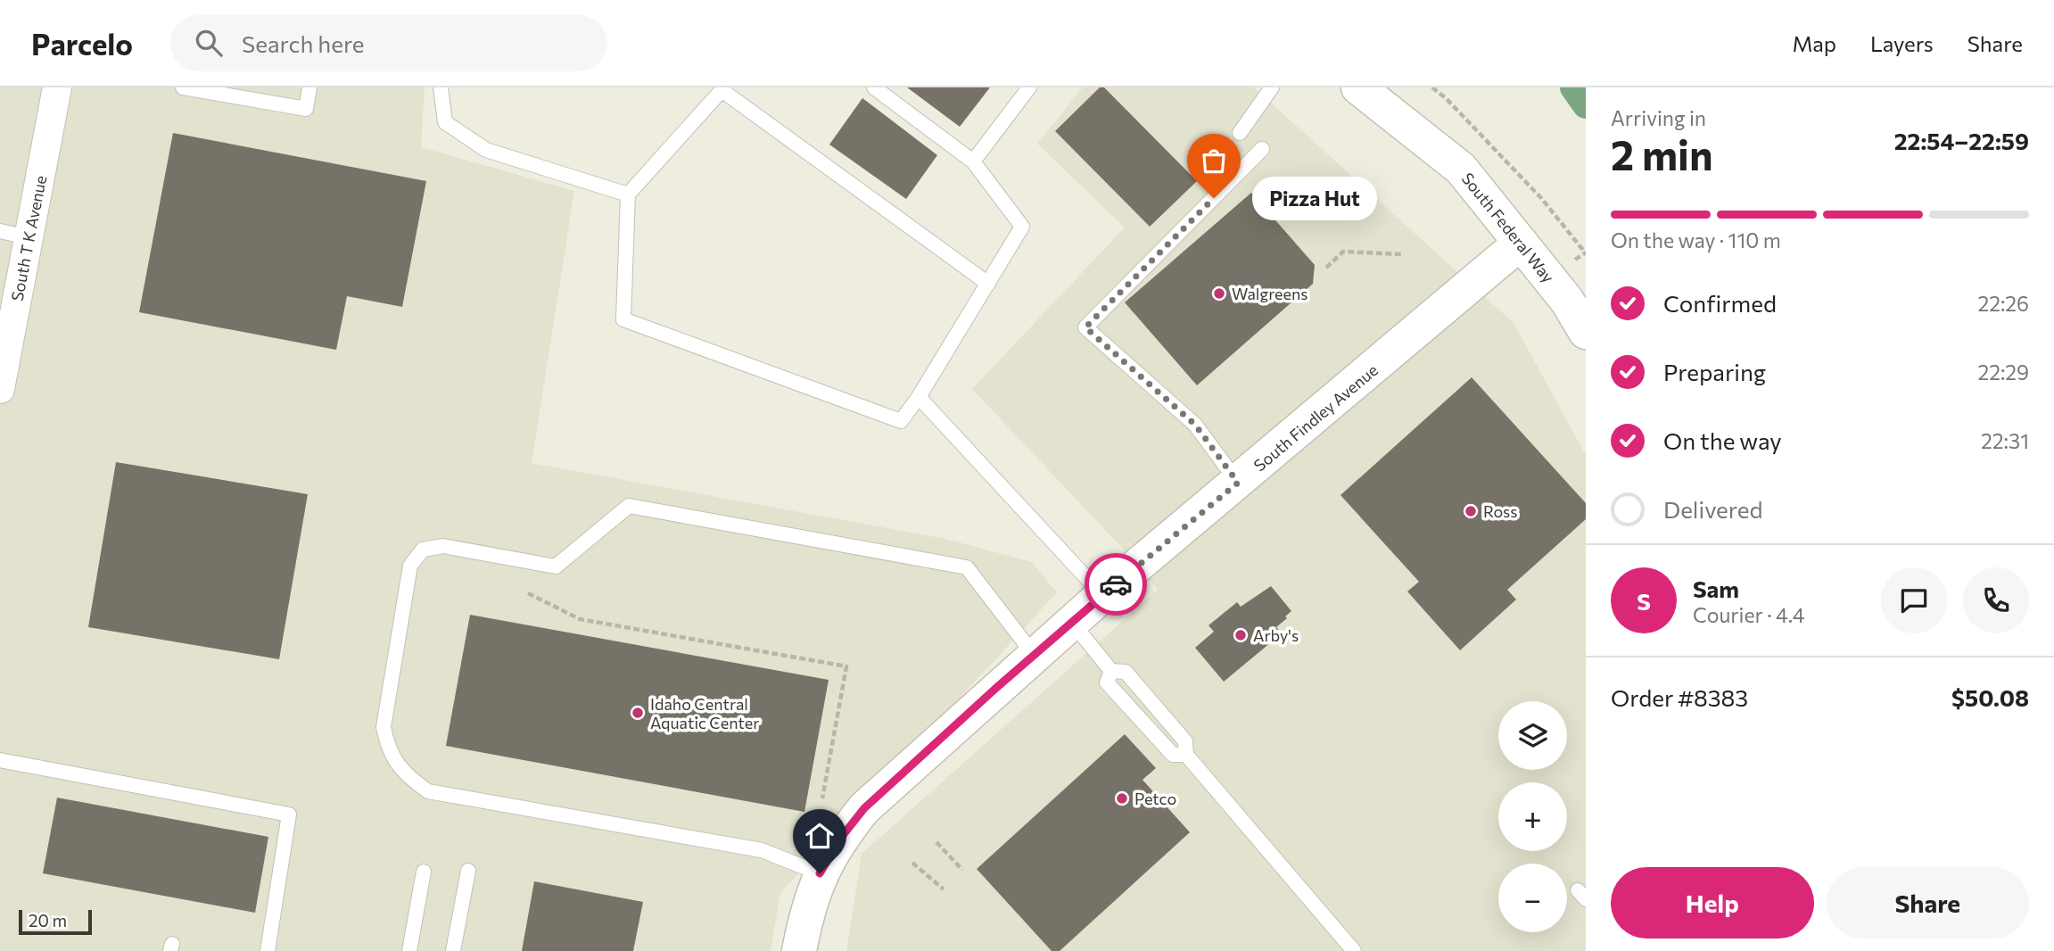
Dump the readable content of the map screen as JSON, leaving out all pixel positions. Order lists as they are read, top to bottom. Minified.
{"streets":{"street":["South Federal Way","South T K Avenue","South Findley Avenue"]},"crossings":[["South Federal Way","South Findley Avenue"]],"places":["Pizza Hut","Walgreens","Ross","Arby's","Idaho Central Aquatic Center","Petco"],"scale_bar":"20 m","page":{"header":"Parcelo","search":"Search here","nav":["Map","Layers","Share"],"heading":["2 min","Arriving in","22:54–22:59"],"panel":["Sam","Courier · 4.4","Order #8383","$50.08"],"bubble":"Pizza Hut","bar":"On the way · 110 m","list":[["Confirmed","22:26"],["Preparing","22:29"],["On the way","22:31"],"Delivered"],"round":"S","map_buttons":["+","−"],"buttons":["Help","Share"],"scale":"20 m"}}
